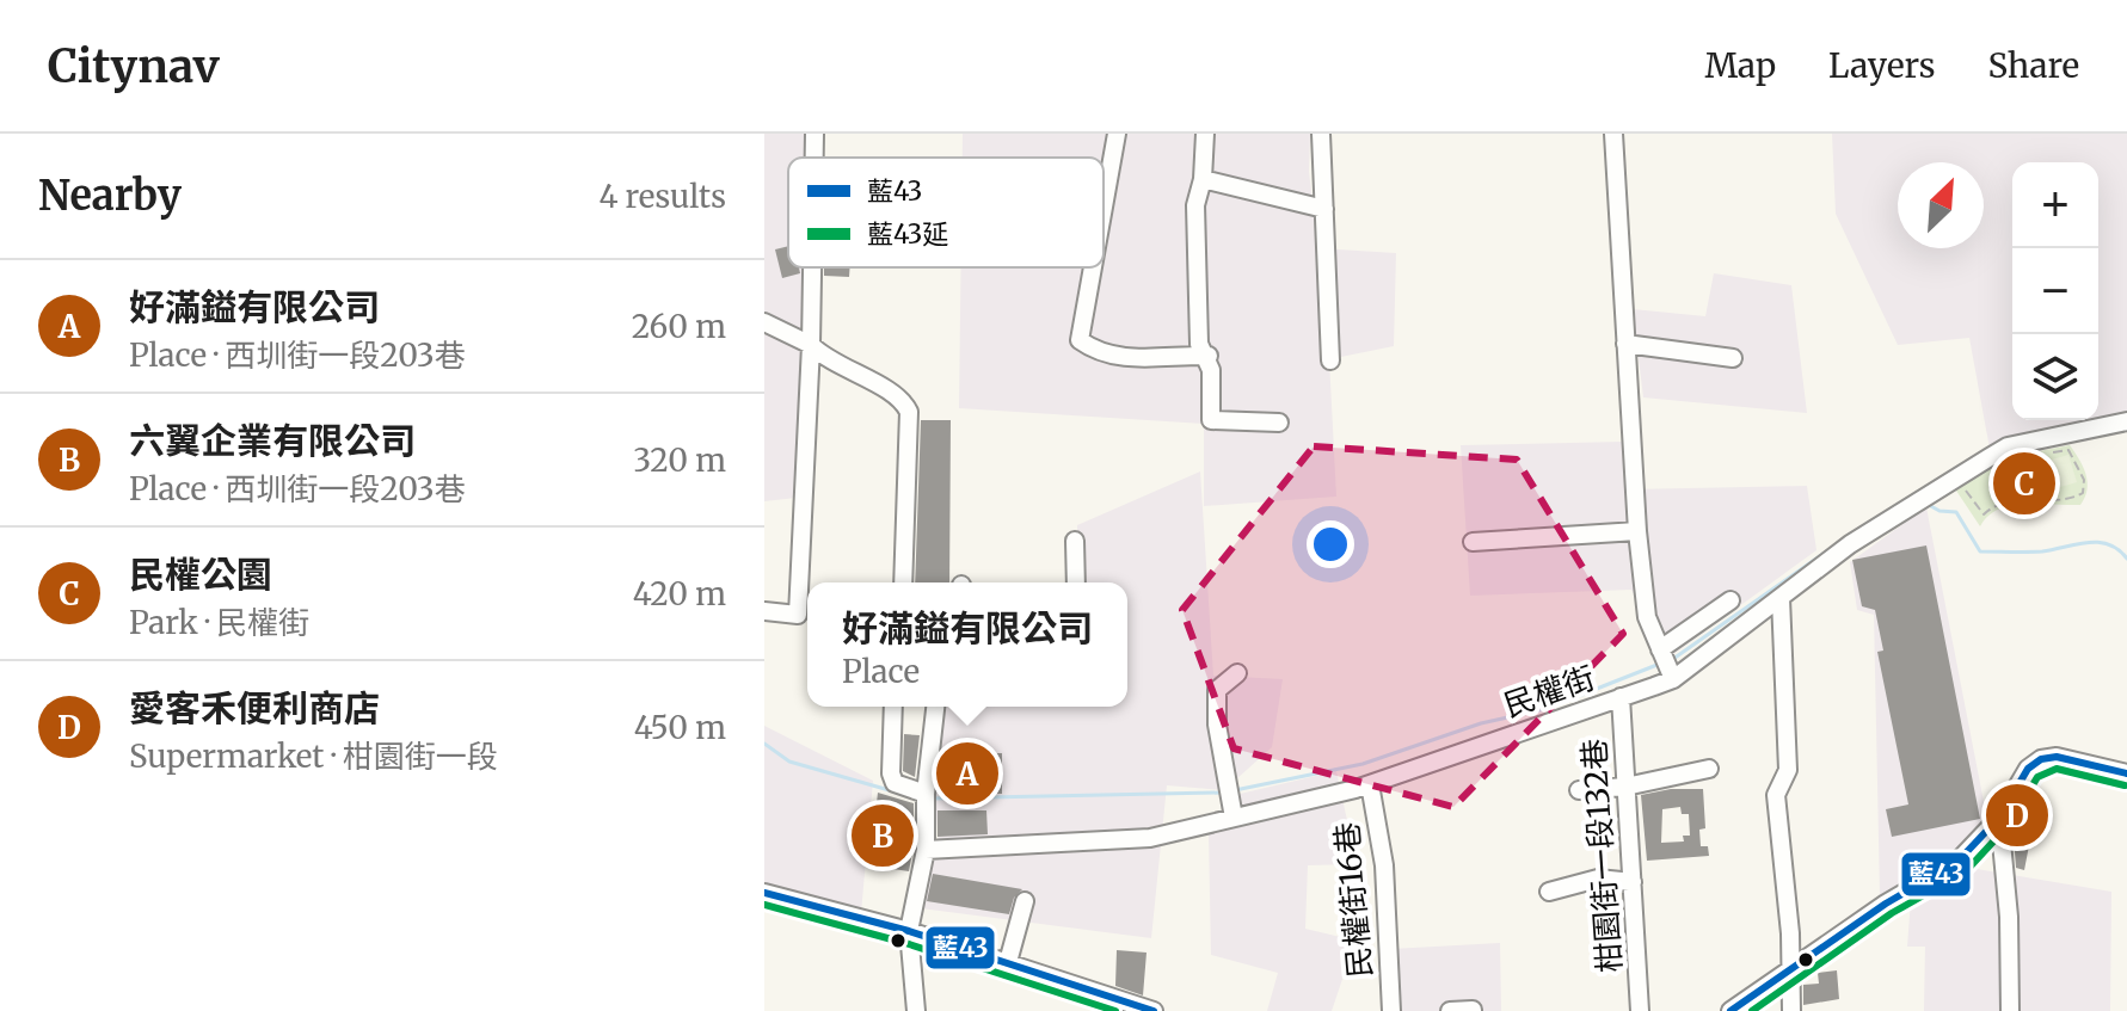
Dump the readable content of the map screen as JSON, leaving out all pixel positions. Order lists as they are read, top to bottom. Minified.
{"streets":{"street":["民權街","柑園街一段132巷","民權街16巷"]},"crossings":[["民權街","柑園街一段132巷"],["民權街","民權街16巷"]],"lines":["transit line 藍43","transit line 藍43延"],"legend":["藍43","藍43延"],"north":"top right","page":{"header":"Citynav","nav":["Map","Layers","Share"],"heading":["Nearby","4 results"],"map_buttons":["+","−"],"list":[{"mark":"A","name":"好滿鎰有限公司","note":"Place · 西圳街一段203巷","value":"260 m"},{"mark":"B","name":"六翼企業有限公司","note":"Place · 西圳街一段203巷","value":"320 m"},{"mark":"C","name":"民權公園","note":"Park · 民權街","value":"420 m"},{"mark":"D","name":"愛客禾便利商店","note":"Supermarket · 柑園街一段","value":"450 m"}],"pins":["C","A","D","B"],"popup":["好滿鎰有限公司","Place"]}}
